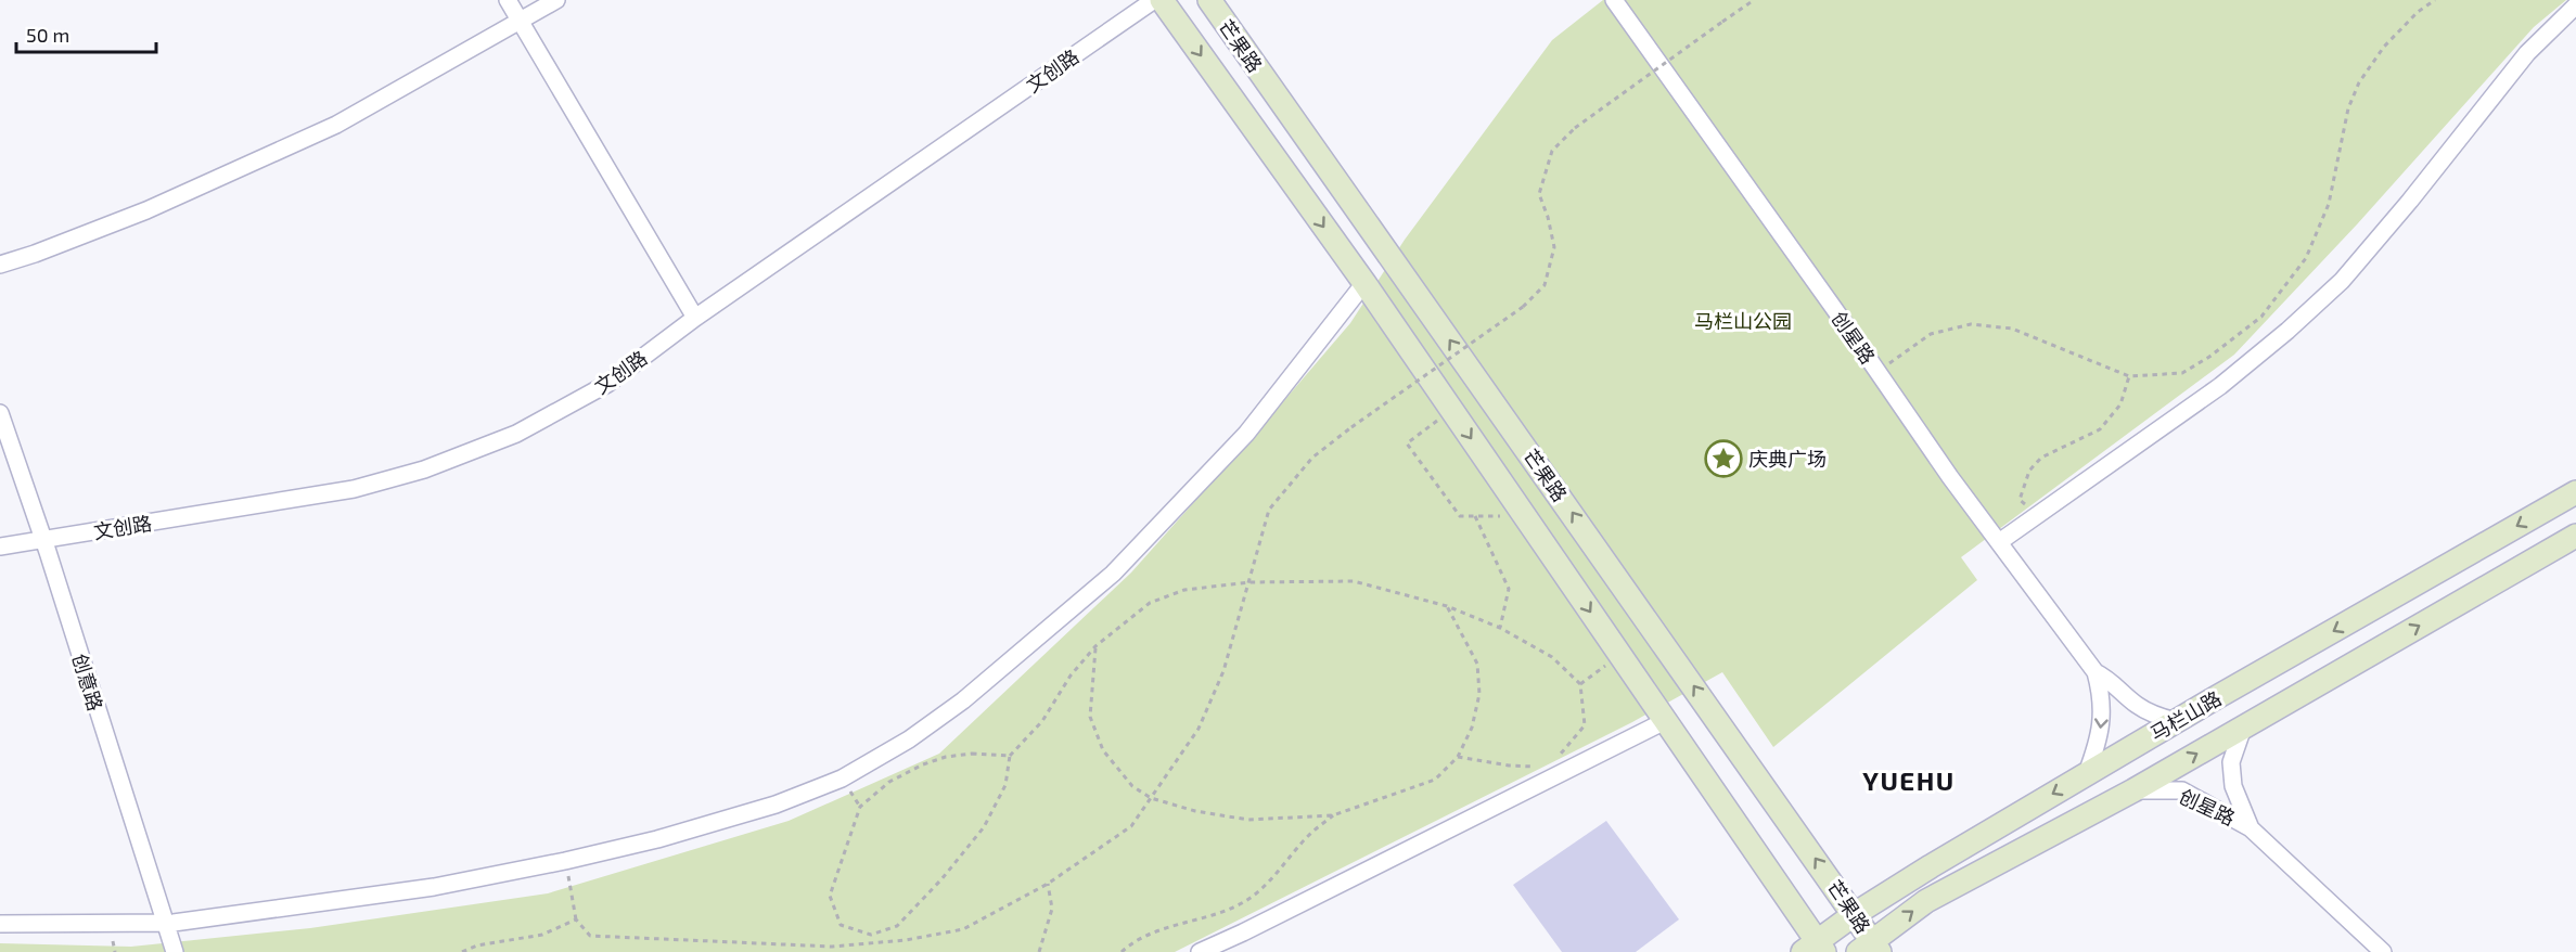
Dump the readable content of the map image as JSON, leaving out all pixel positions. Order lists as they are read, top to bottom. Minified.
{"streets":{"main road":["芒果路","马栏山路"],"street":["文创路","创星路","创意路"]},"crossings":[["芒果路","马栏山路"],["文创路","创意路"],["创星路","马栏山路"]],"districts":["YUEHU"],"parks":["马栏山公园"],"places":{"place":["庆典广场"]},"scale_bar":"50 m"}
